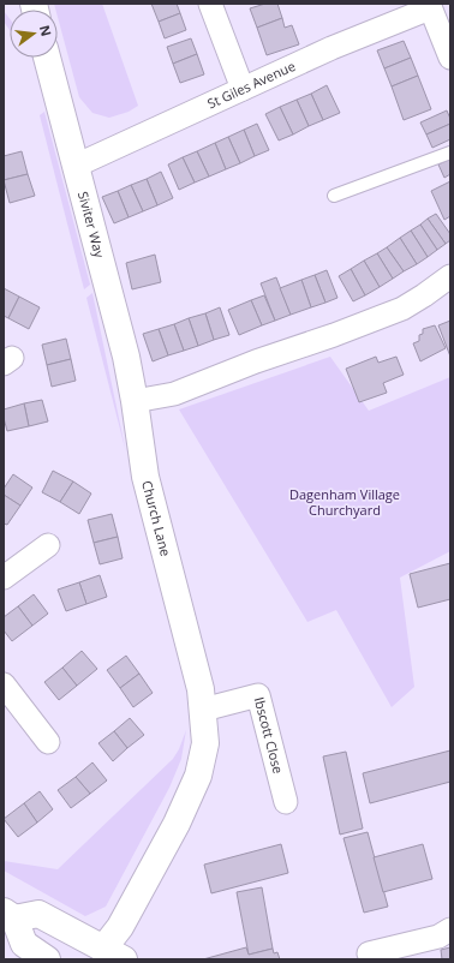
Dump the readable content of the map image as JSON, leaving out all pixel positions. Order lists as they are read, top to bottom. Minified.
{"streets":{"street":["St Giles Avenue","Siviter Way","Church Lane","Ibscott Close"]},"crossings":[["St Giles Avenue","Siviter Way"],["Siviter Way","Church Lane"],["Church Lane","Ibscott Close"]],"parks":["Dagenham Village Churchyard"],"north":"right"}
